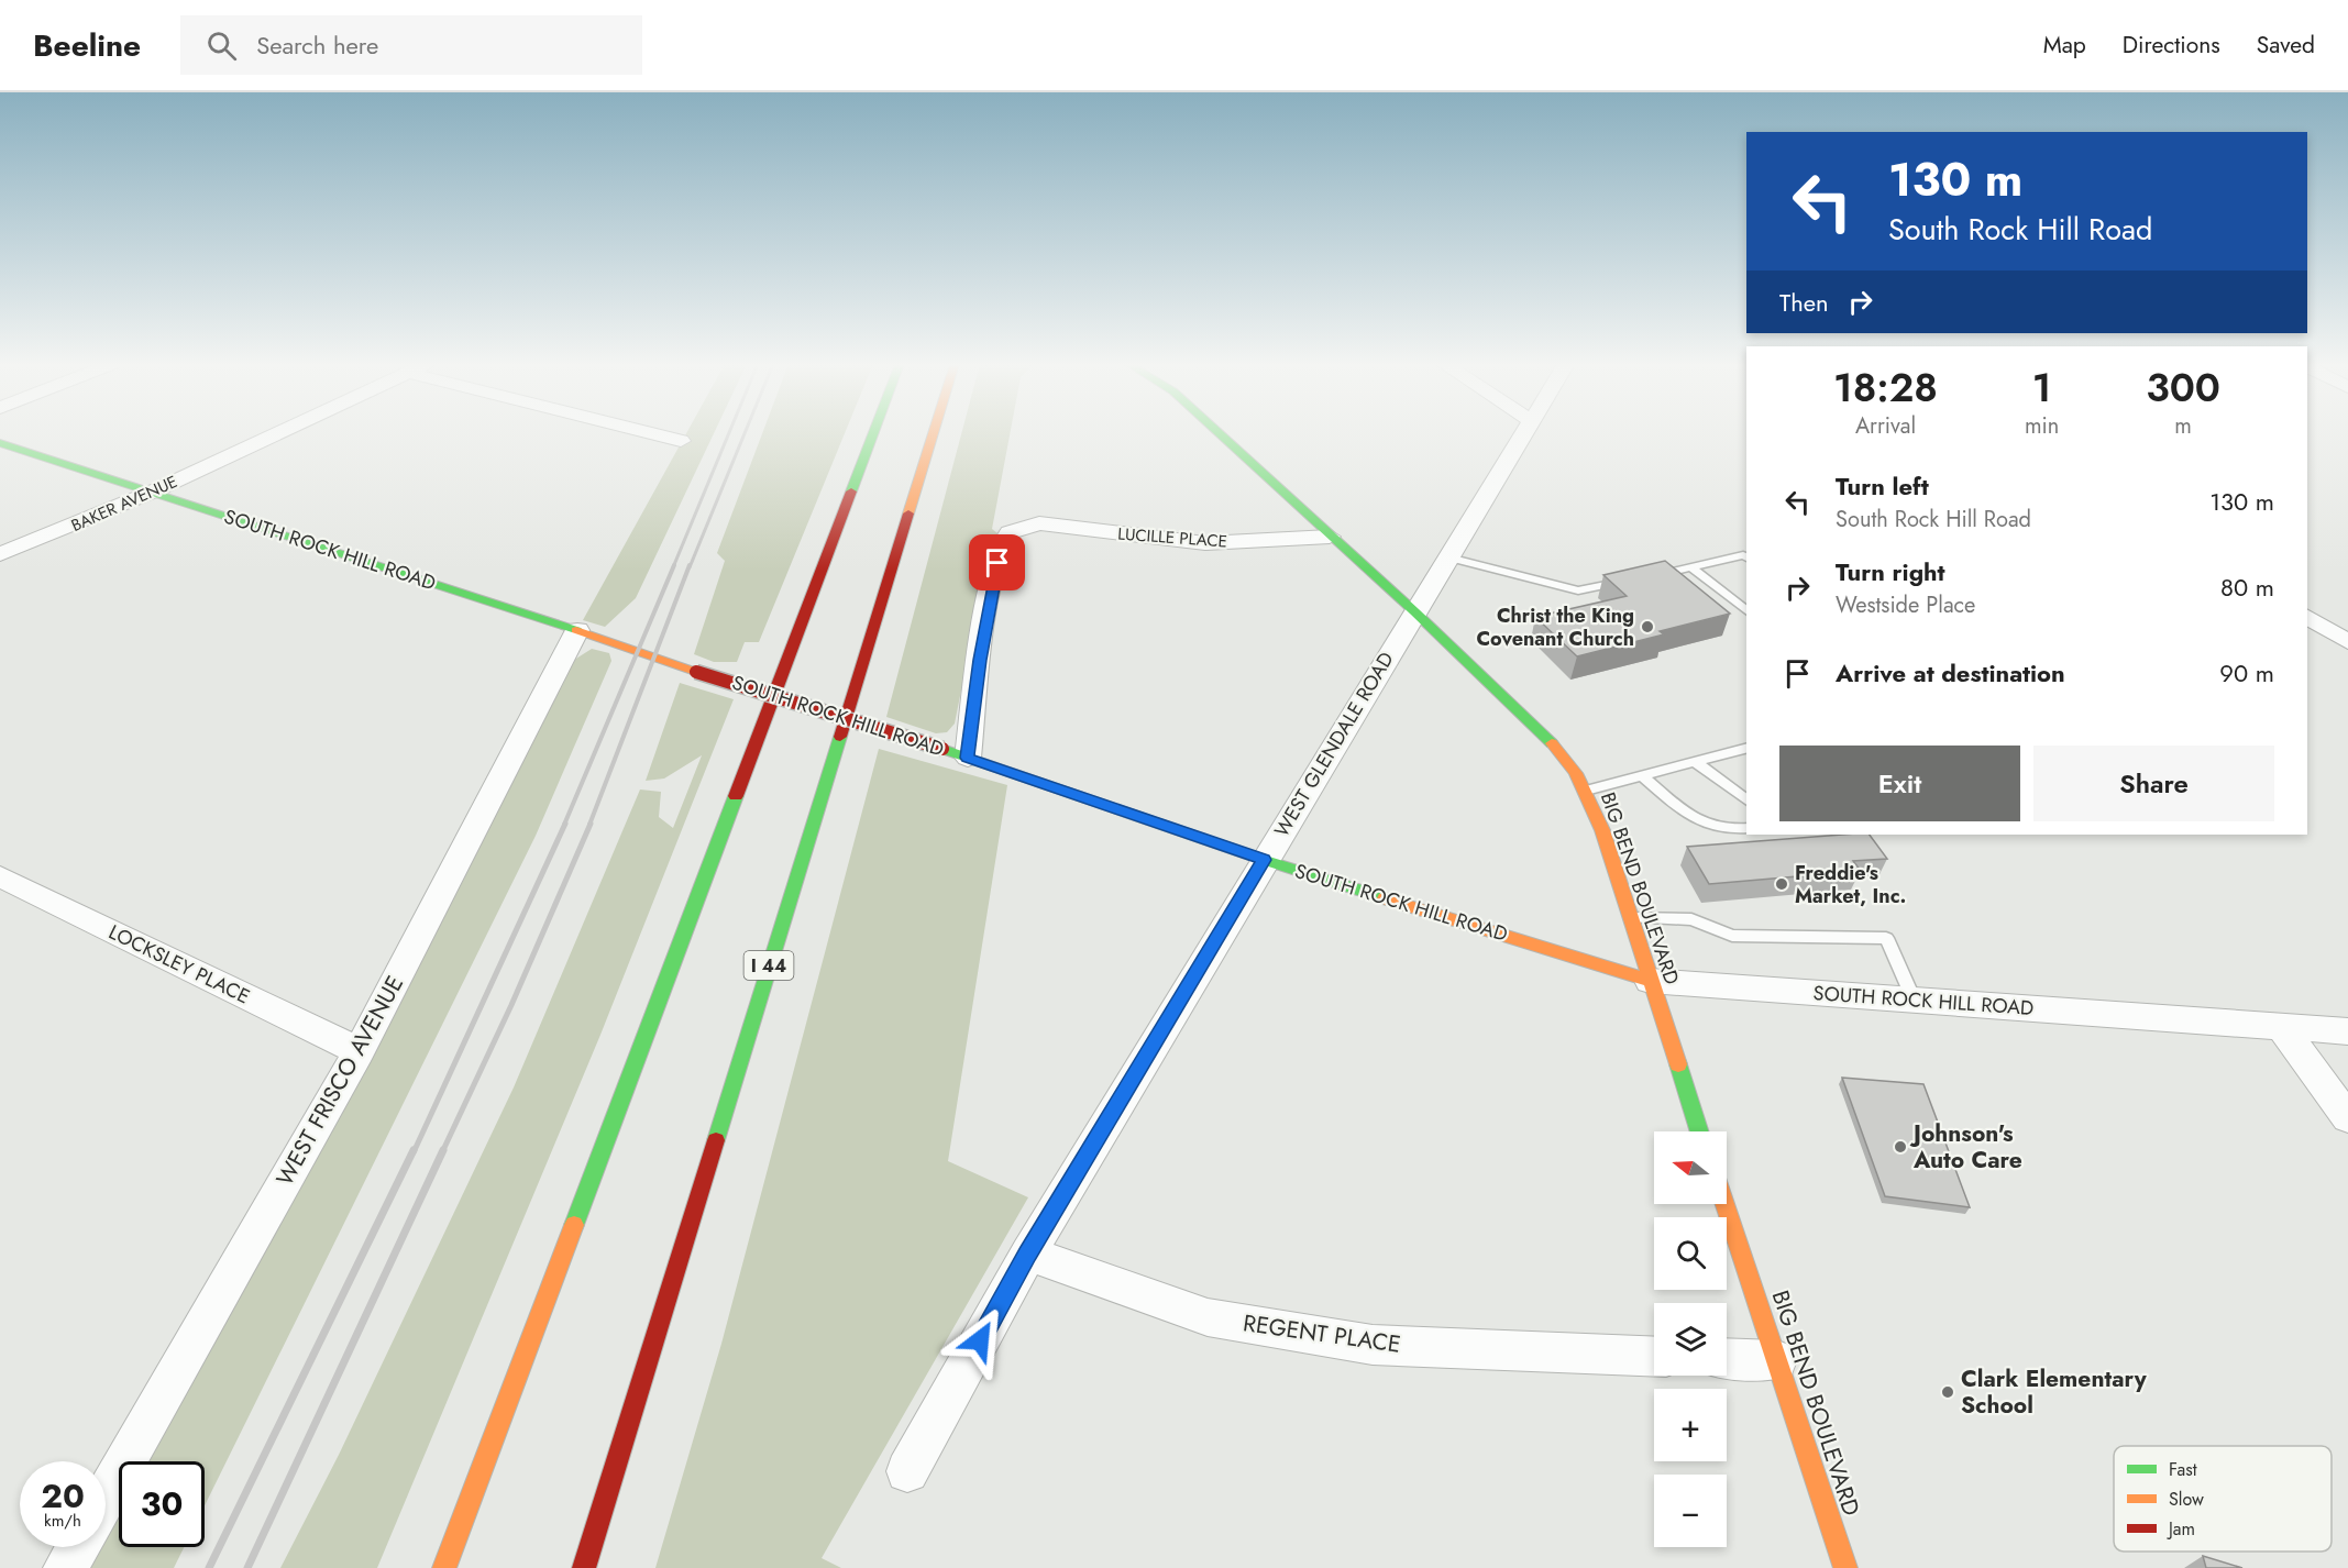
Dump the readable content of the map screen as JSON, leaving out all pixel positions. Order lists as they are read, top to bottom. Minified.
{"streets":{"main road":["SOUTH ROCK HILL ROAD","BIG BEND BOULEVARD","I 44"],"street":["BAKER AVENUE","LUCILLE PLACE","WEST GLENDALE ROAD","LOCKSLEY PLACE","WEST FRISCO AVENUE","REGENT PLACE"]},"crossings":[["BAKER AVENUE","SOUTH ROCK HILL ROAD"],["LUCILLE PLACE","SOUTH ROCK HILL ROAD"],["LUCILLE PLACE","BIG BEND BOULEVARD"],["SOUTH ROCK HILL ROAD","WEST GLENDALE ROAD"],["SOUTH ROCK HILL ROAD","BIG BEND BOULEVARD"],["SOUTH ROCK HILL ROAD","WEST FRISCO AVENUE"],["WEST GLENDALE ROAD","BIG BEND BOULEVARD"],["WEST GLENDALE ROAD","REGENT PLACE"],["LOCKSLEY PLACE","WEST FRISCO AVENUE"]],"places":["Christ the King Covenant Church","Freddie's Market, Inc.","Johnson's Auto Care","Clark Elementary School"],"legend":["Fast","Slow","Jam"],"north":"left","page":{"header":"Beeline","search":"Search here","nav":["Map","Directions","Saved"],"turn":["130 m","South Rock Hill Road"],"then":"Then","eta":["18:28","Arrival","1","min","300","m"],"list":[{"name":"Turn left","note":"South Rock Hill Road","value":"130 m"},{"name":"Turn right","note":"Westside Place","value":"80 m"},{"name":"Arrive at destination","value":"90 m"}],"buttons":["Exit","Share"],"map_buttons":["+","−"],"speed":"20 km/h","limit":"30"}}
